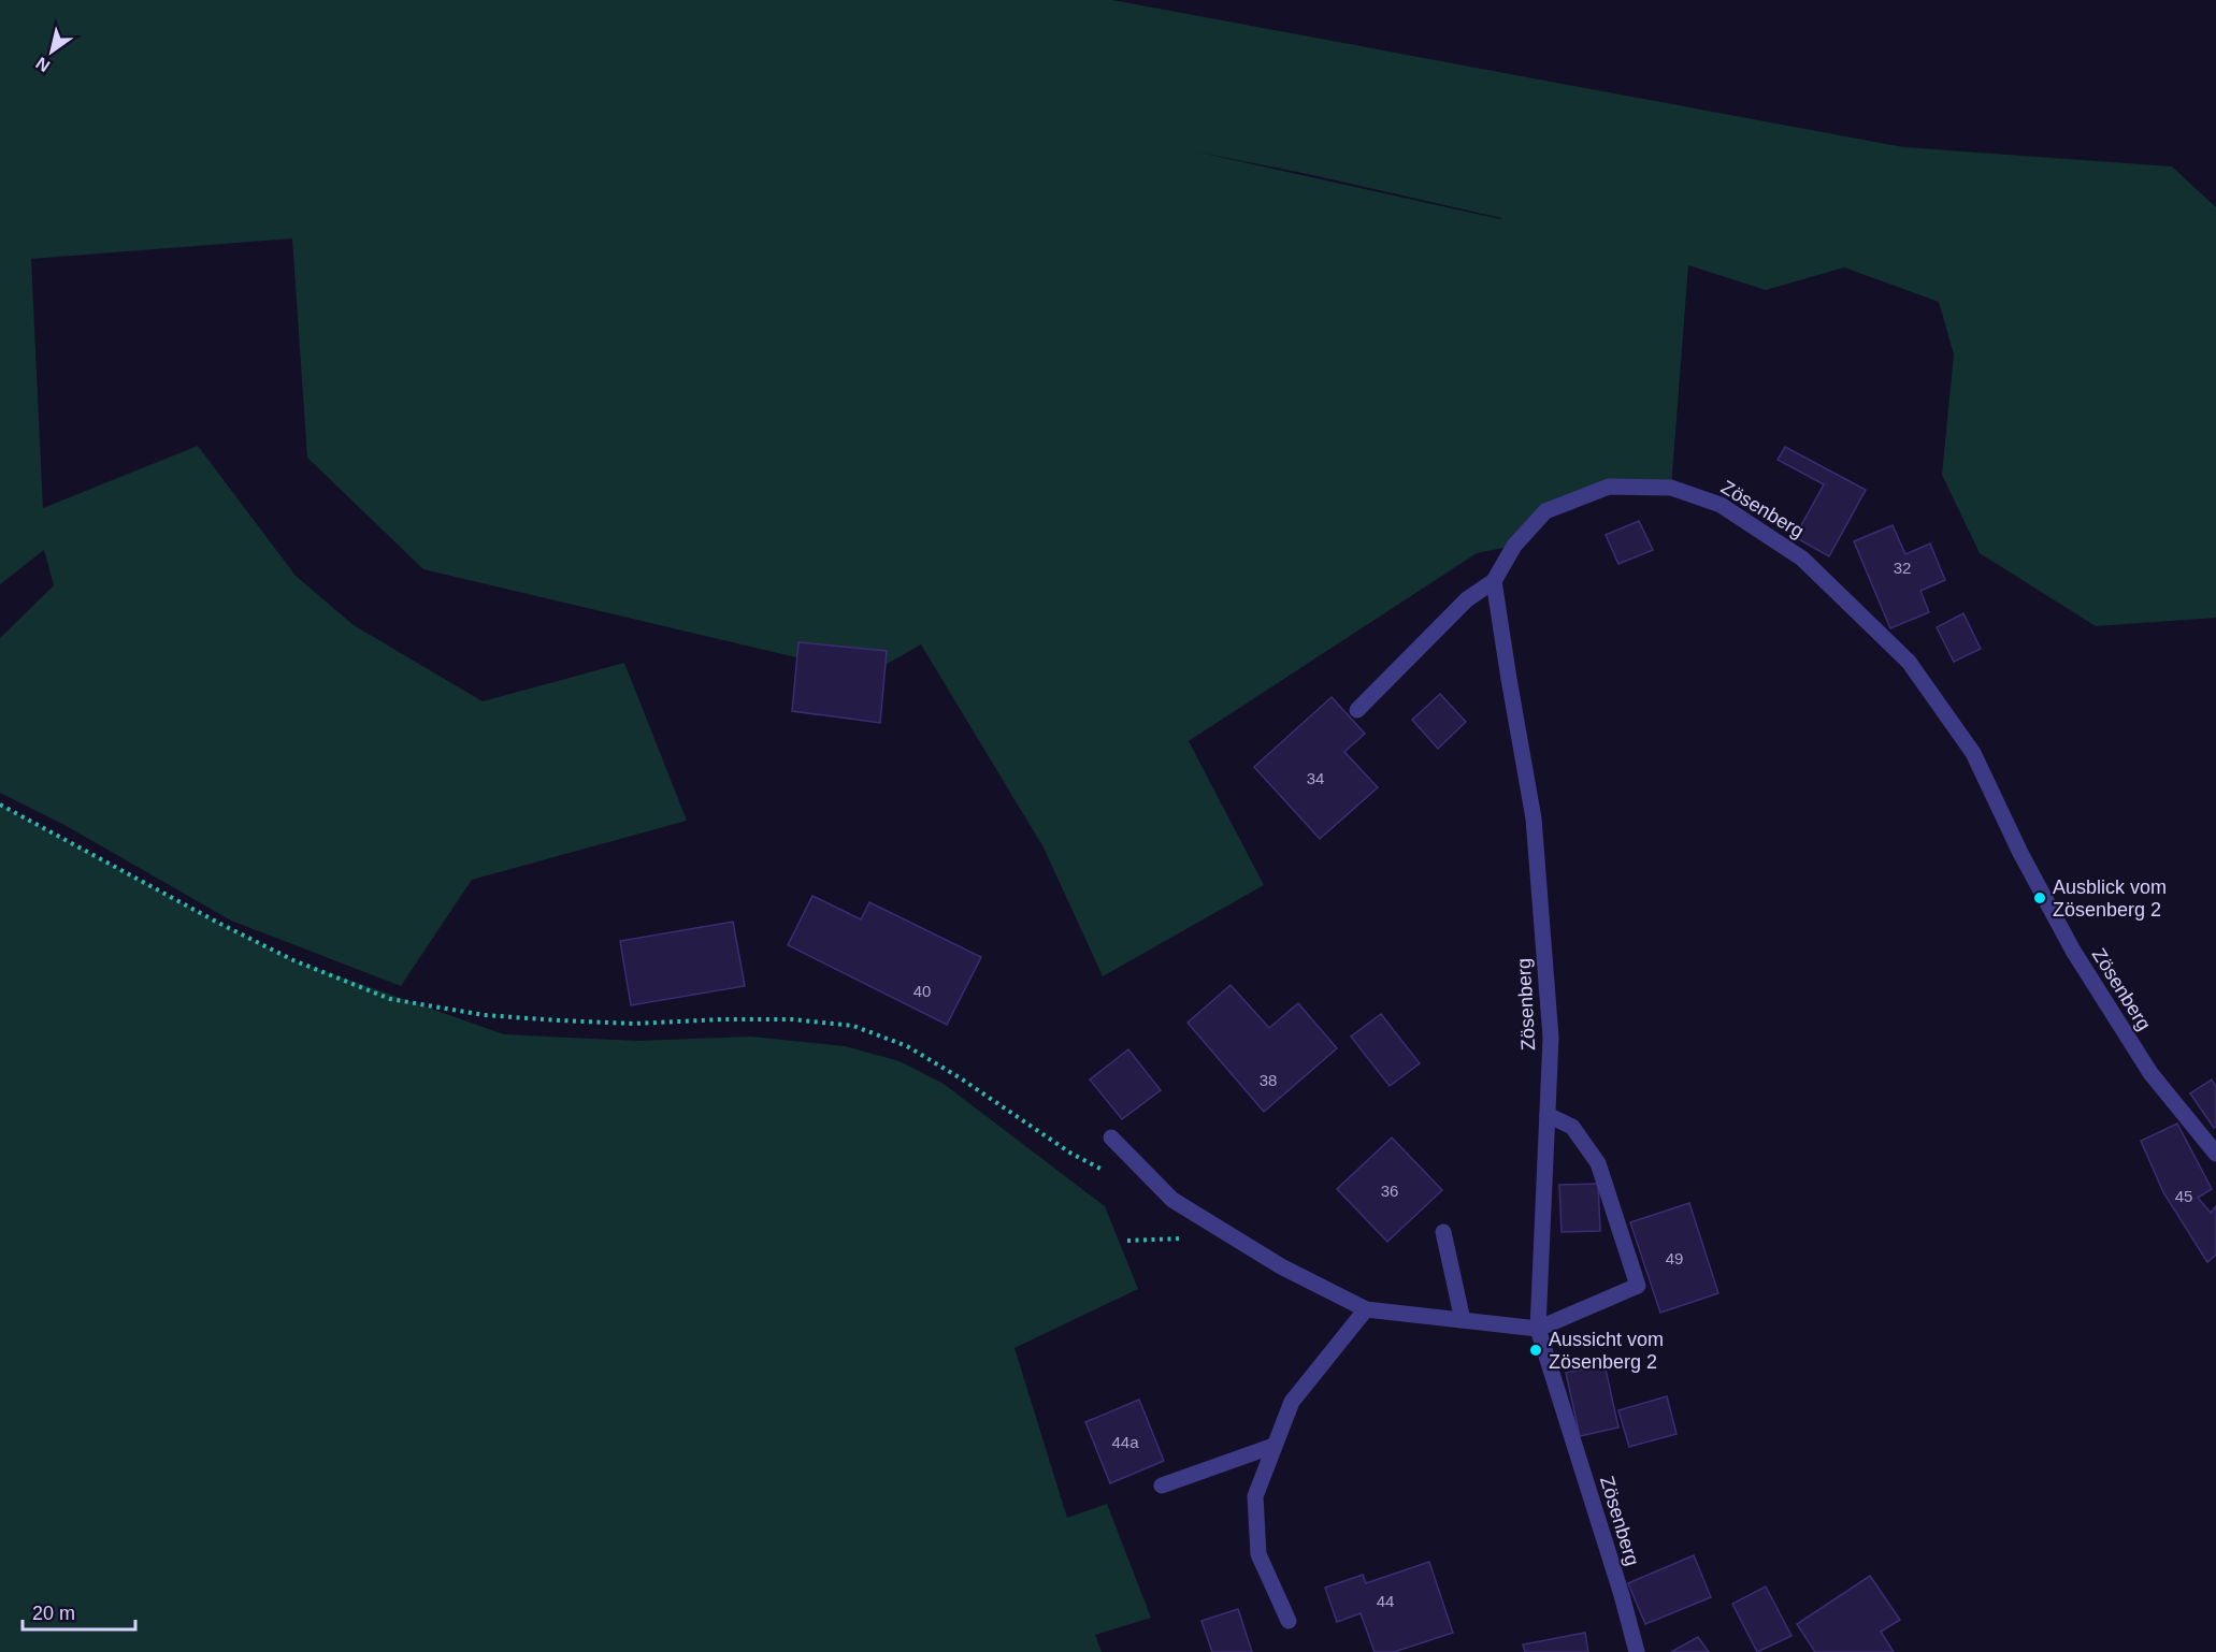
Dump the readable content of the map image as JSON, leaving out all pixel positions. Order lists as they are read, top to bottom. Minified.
{"streets":{"street":["Zösenberg"]},"places":["Ausblick vom Zösenberg 2","Aussicht vom Zösenberg 2"],"house_numbers":["32","34","40","38","36","45","49","44a","44"],"scale_bar":"20 m","north":"bottom left"}
